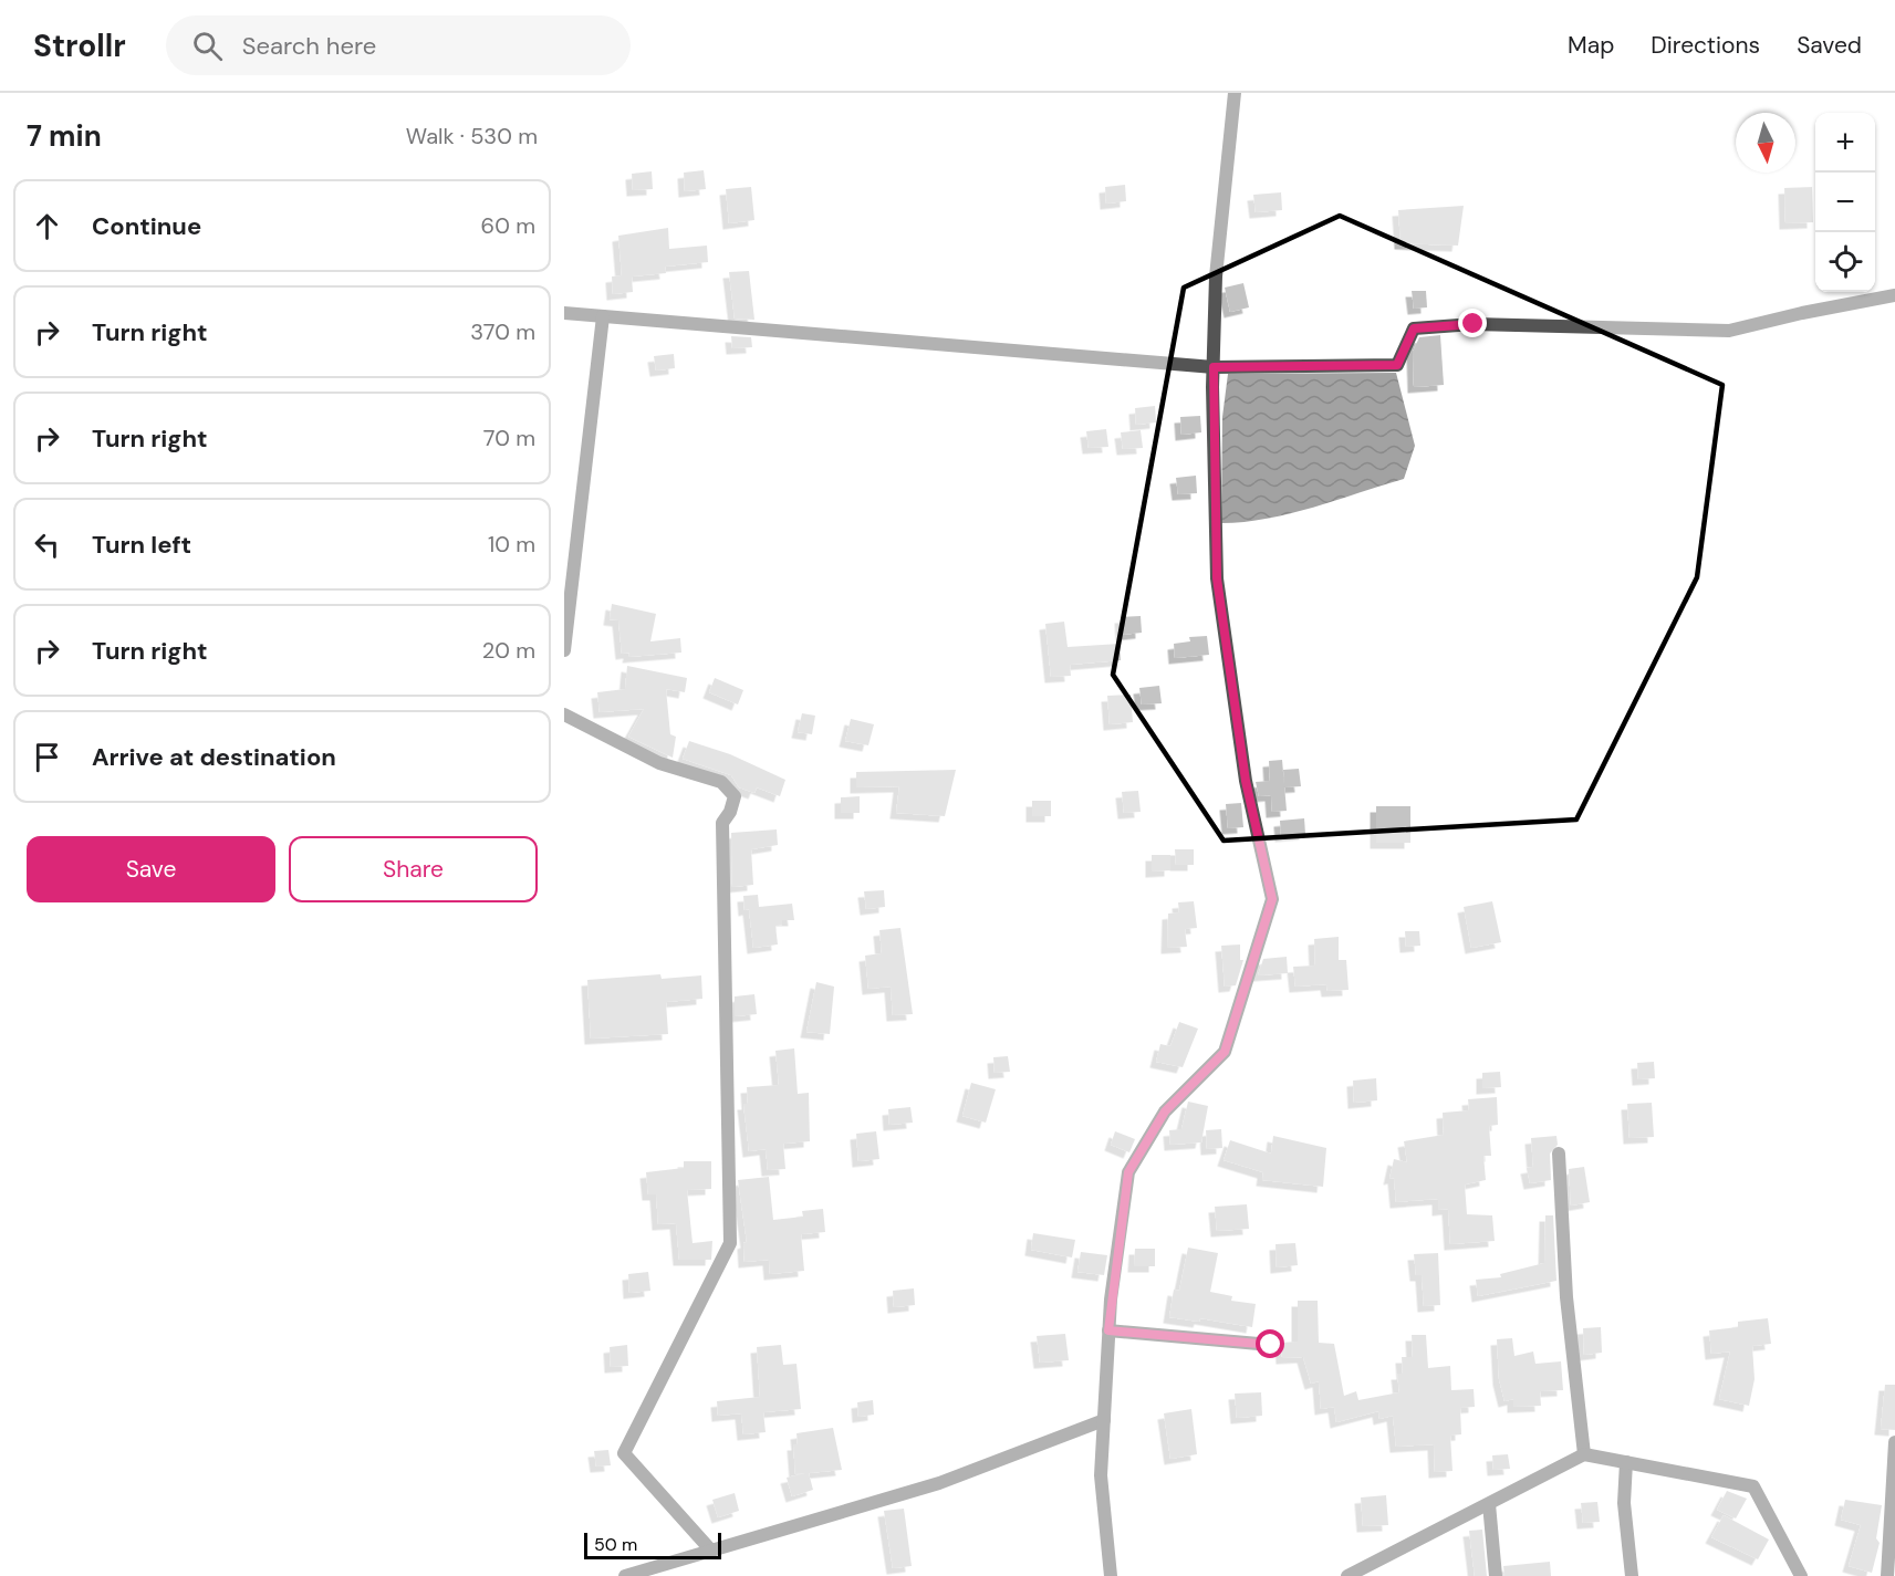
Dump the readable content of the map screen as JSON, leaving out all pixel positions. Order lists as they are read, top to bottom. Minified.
{"scale_bar":"50 m","north":"bottom","page":{"header":"Strollr","search":"Search here","nav":["Map","Directions","Saved"],"heading":["7 min","Walk · 530 m"],"map_buttons":["+","−"],"list":[["Continue","60 m"],["Turn right","370 m"],["Turn right","70 m"],["Turn left","10 m"],["Turn right","20 m"],"Arrive at destination"],"buttons":["Save","Share"],"scale":"50 m"}}
